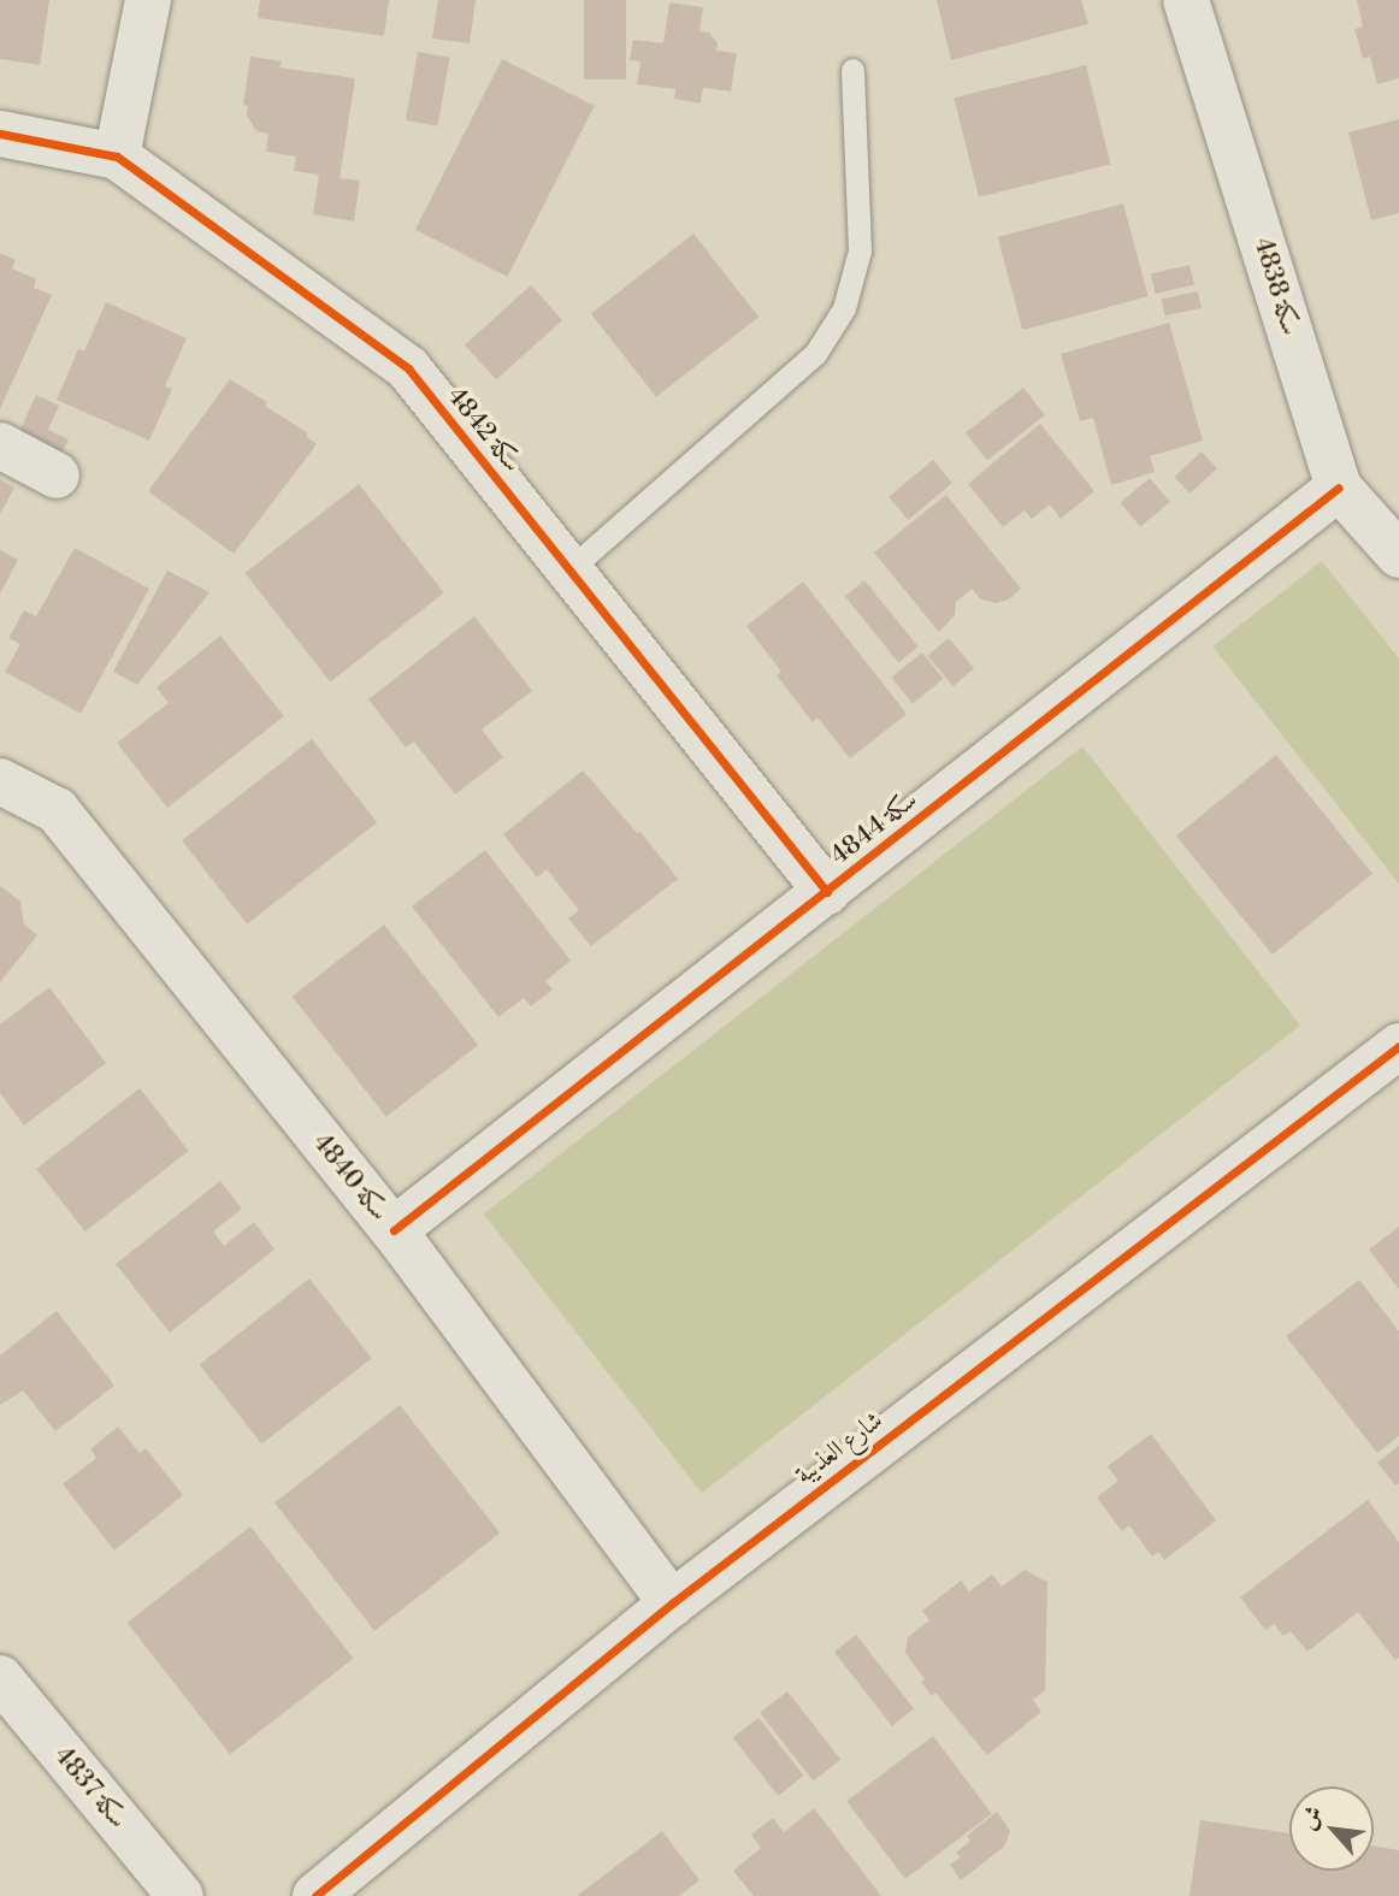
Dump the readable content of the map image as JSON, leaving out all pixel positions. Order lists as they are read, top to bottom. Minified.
{"streets":{"street":["سكة 4838","سكة 4842","سكة 4844","سكة 4840","شارع العذيبة","سكة 4837"]},"crossings":[["سكة 4838","سكة 4844"],["سكة 4842","سكة 4844"],["سكة 4844","سكة 4840"],["سكة 4840","شارع العذيبة"]],"north":"top left"}
